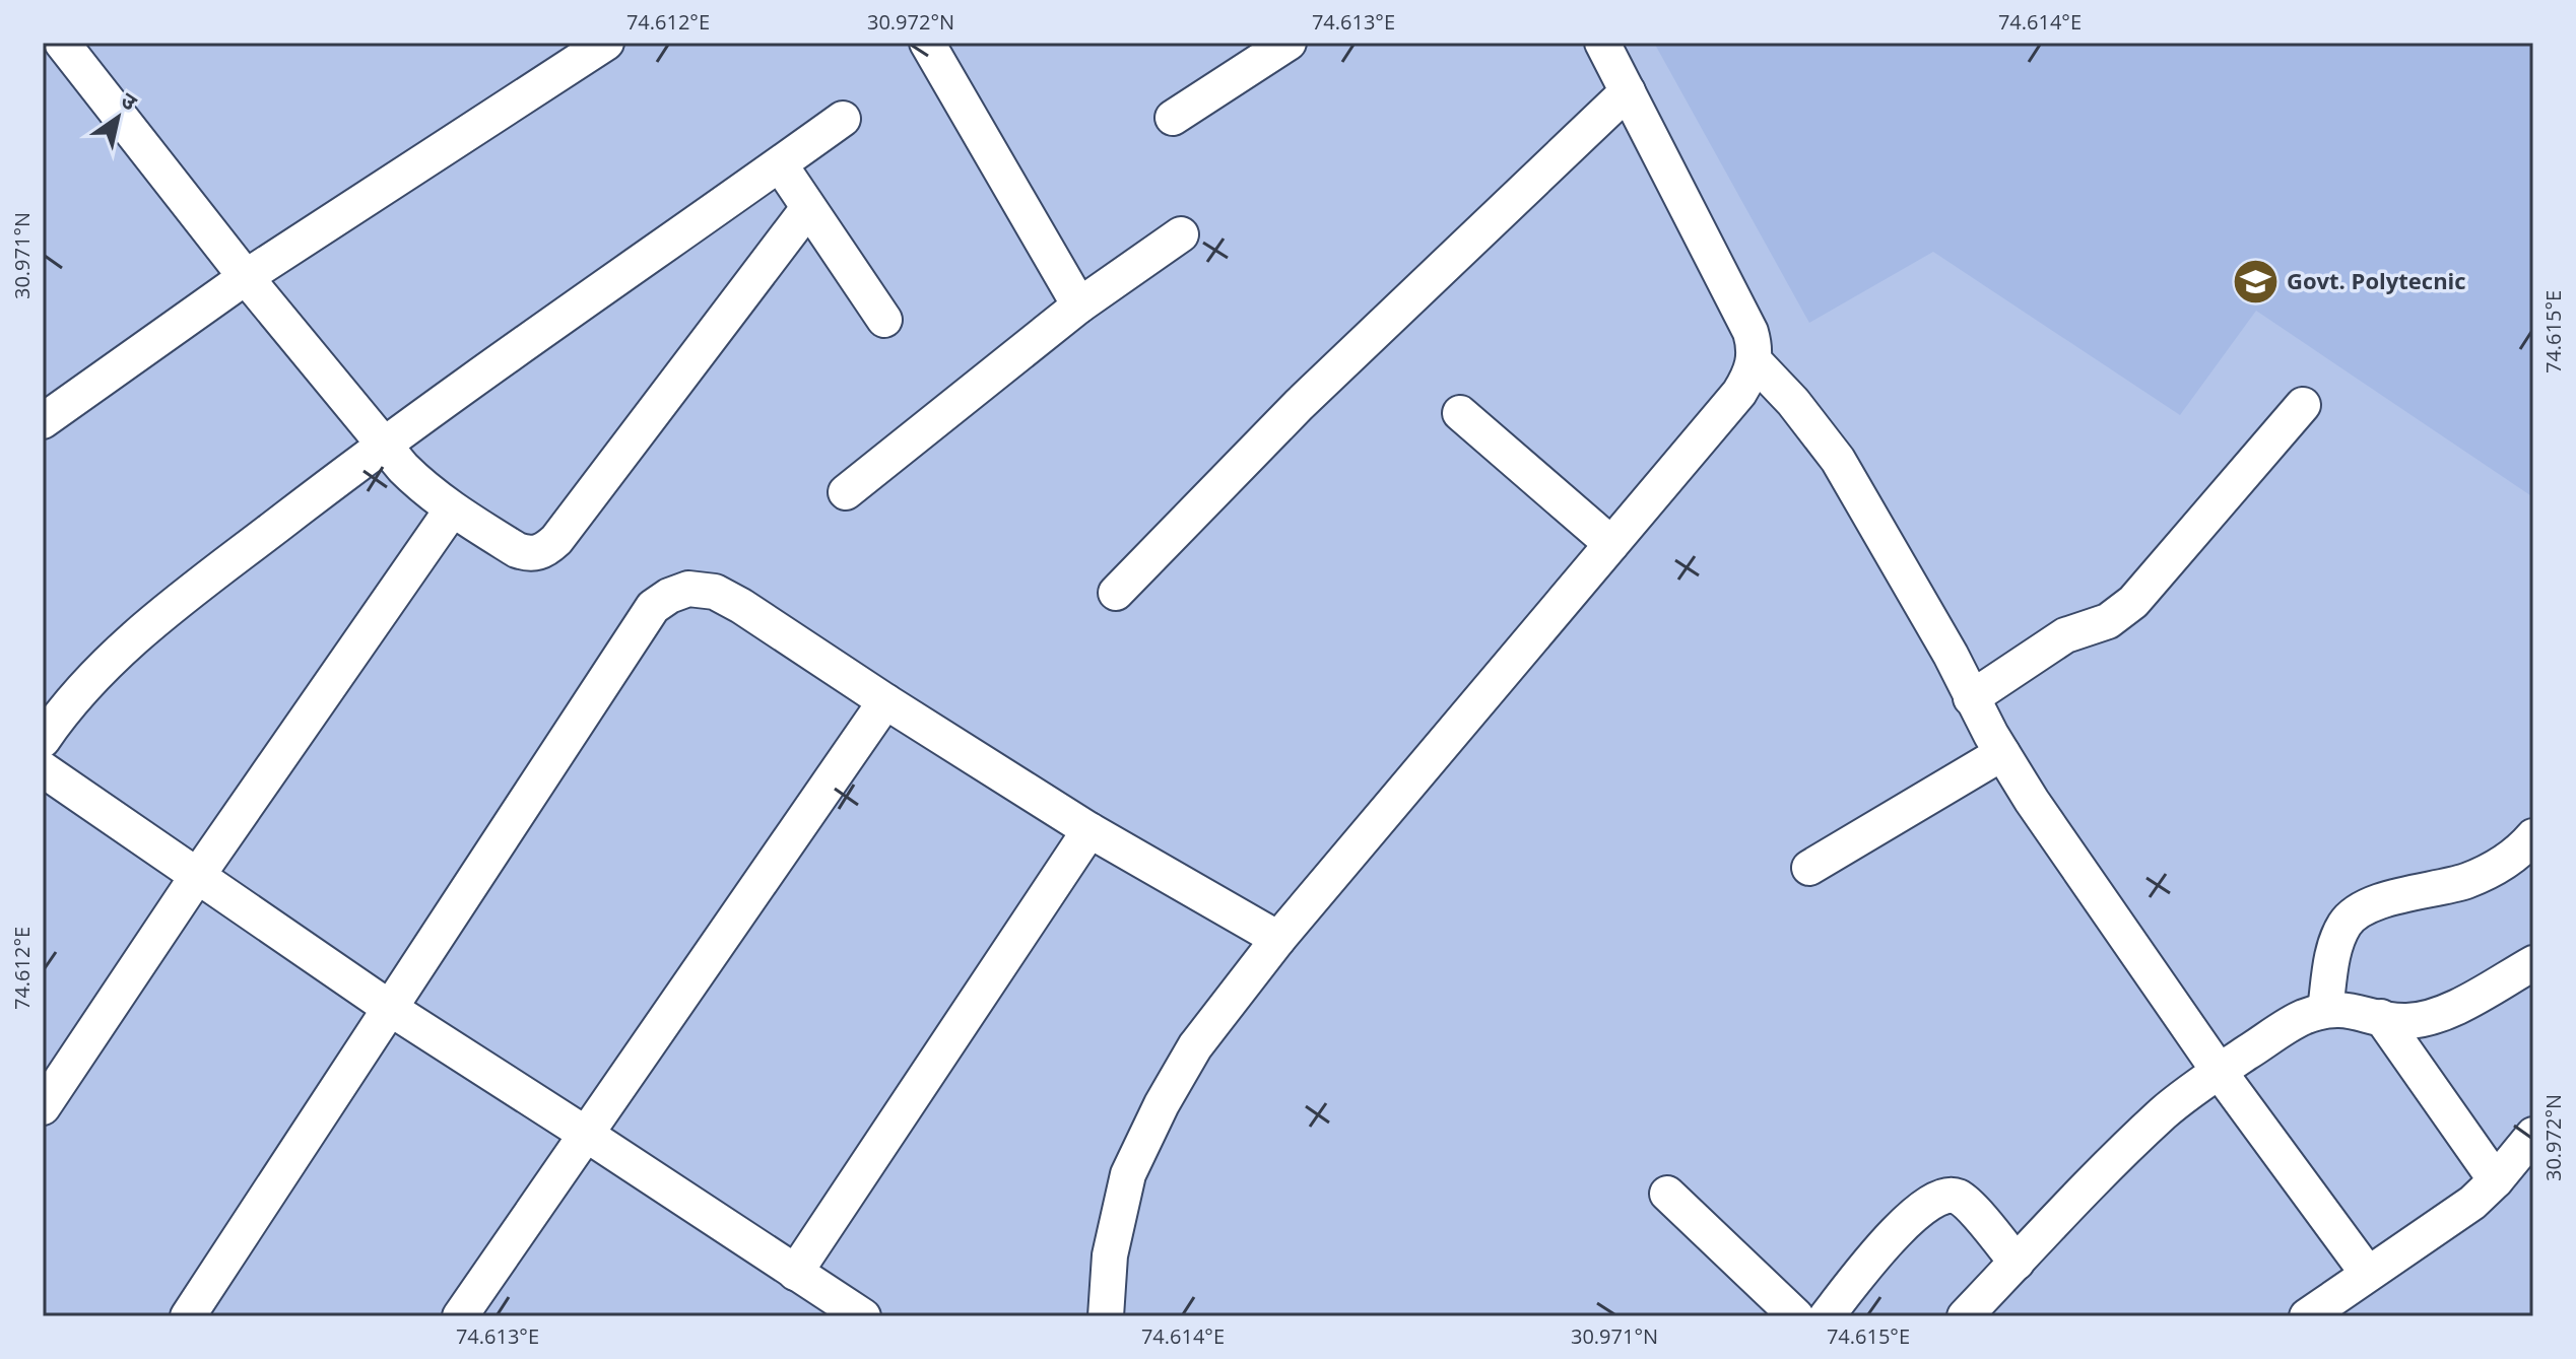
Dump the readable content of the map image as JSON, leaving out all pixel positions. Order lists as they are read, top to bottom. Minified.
{"places":{"school or university":["Govt. Polytecnic"]},"north":"top right","coordinates":["74.612°E","30.972°N","74.613°E","74.614°E","30.971°N","74.615°E"]}
